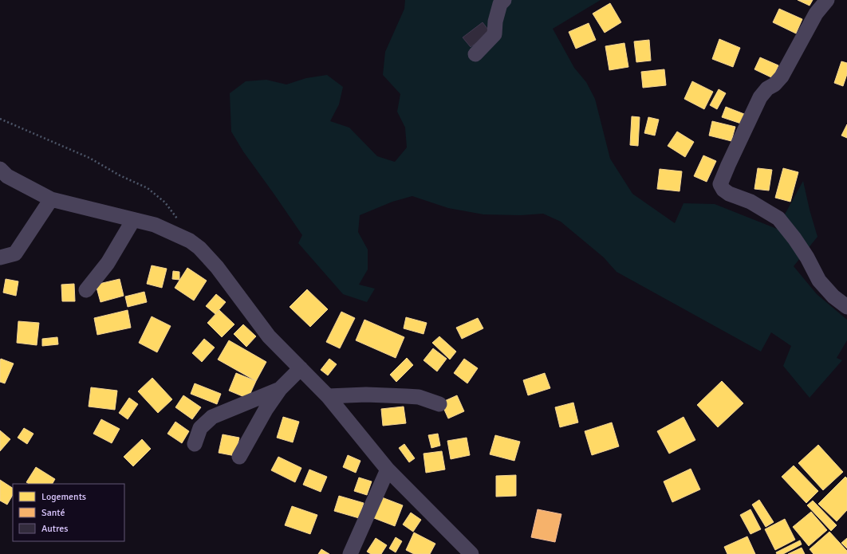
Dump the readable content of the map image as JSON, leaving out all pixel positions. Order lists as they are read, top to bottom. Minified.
{"legend":["Logements","Santé","Autres"]}
